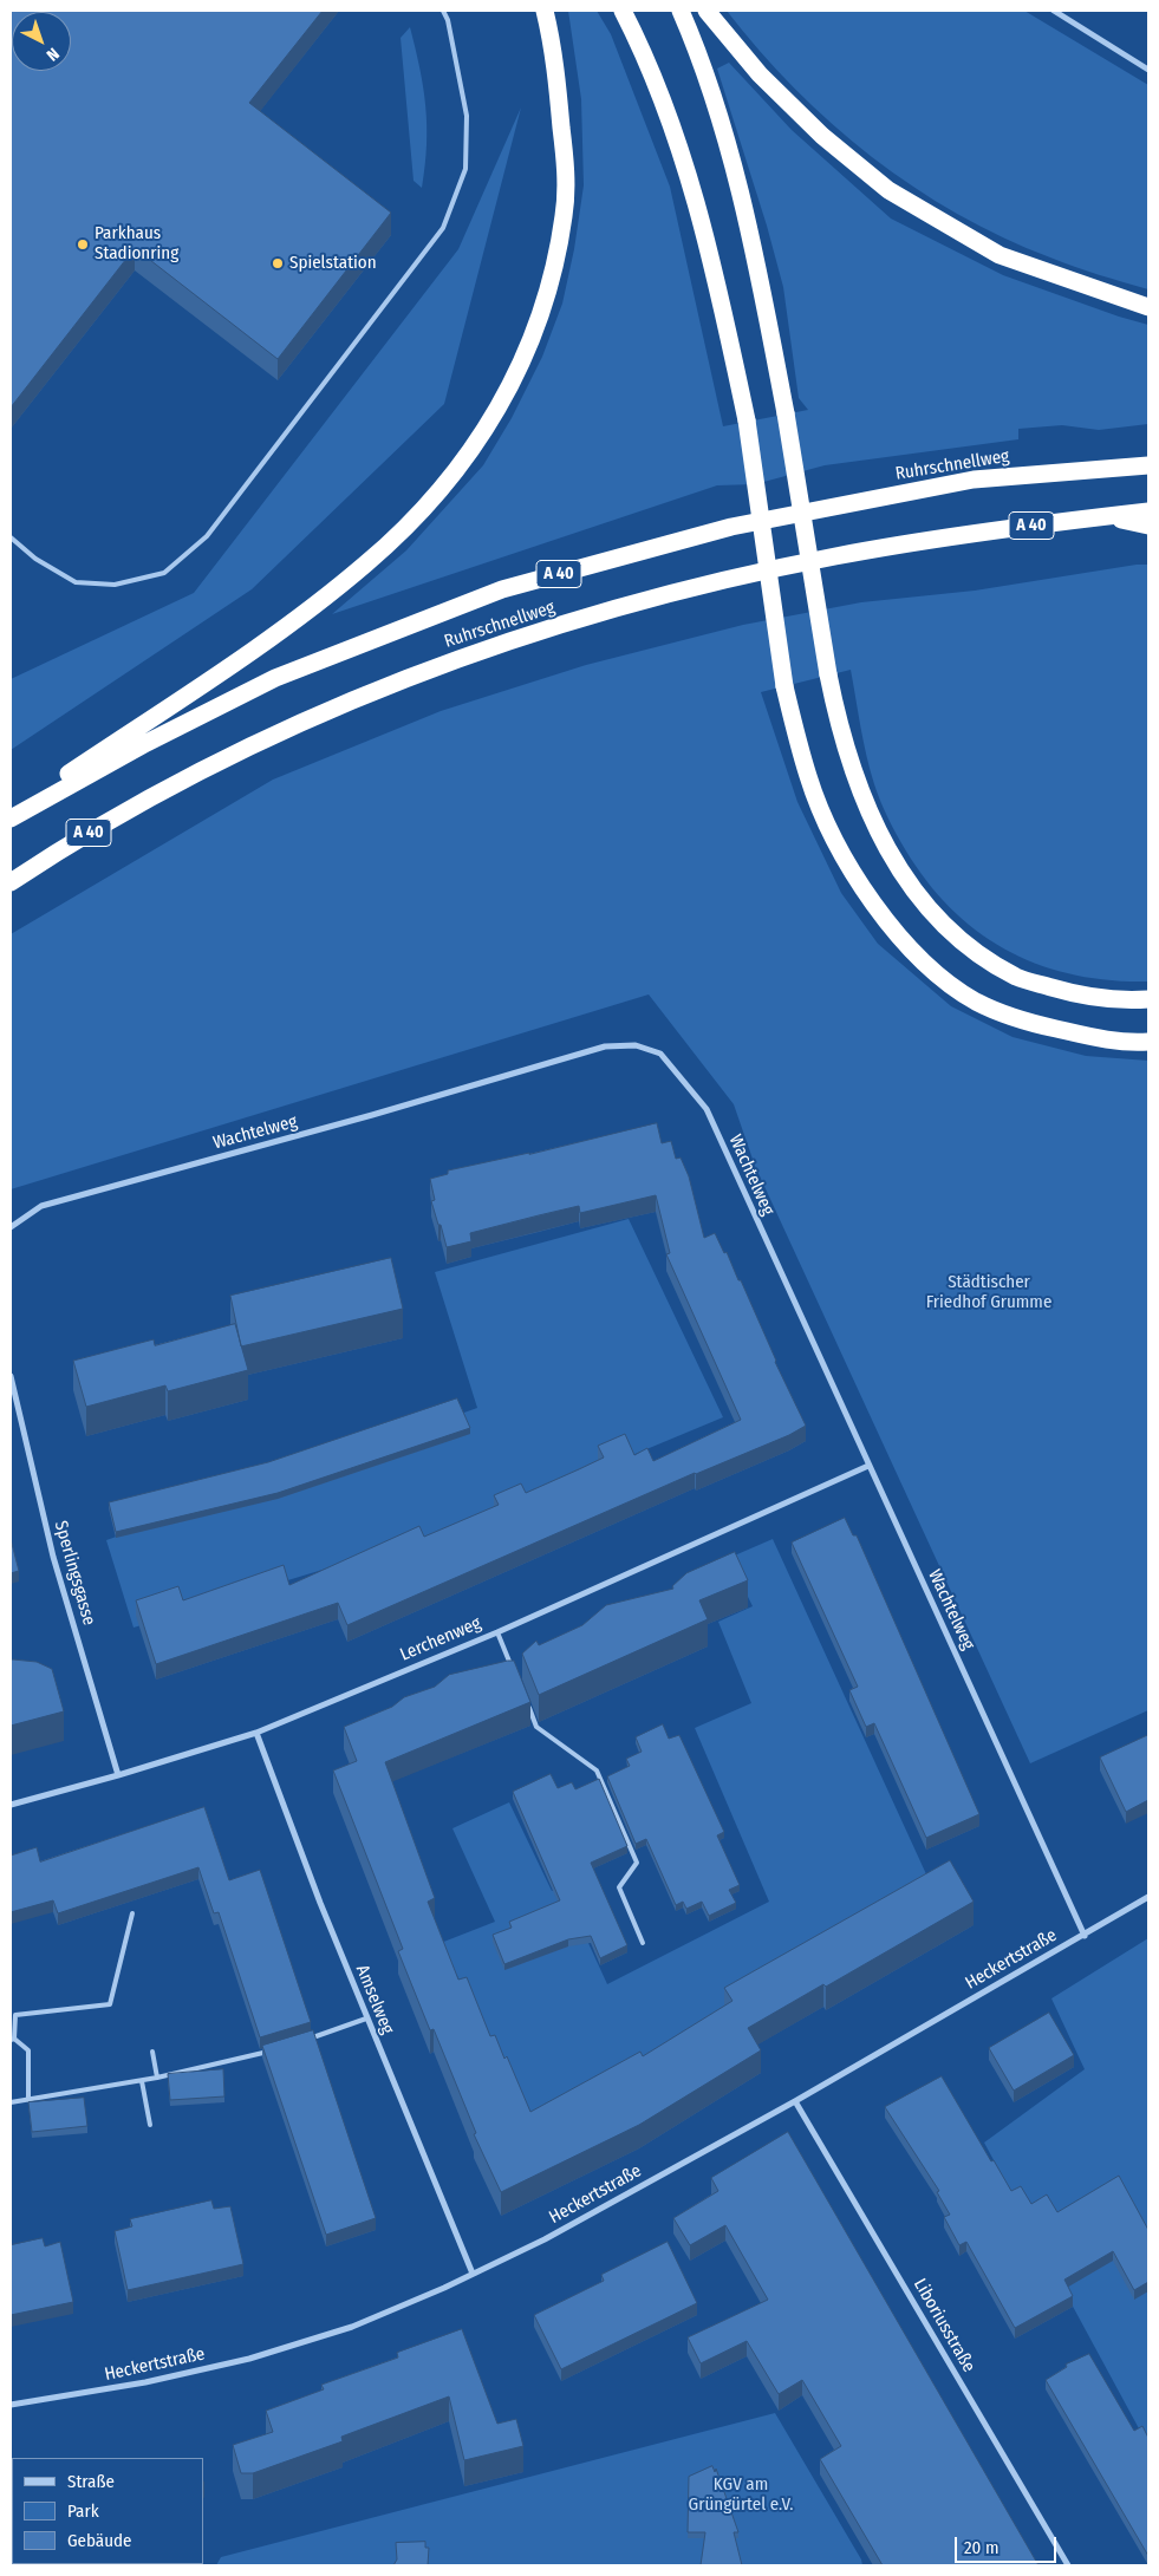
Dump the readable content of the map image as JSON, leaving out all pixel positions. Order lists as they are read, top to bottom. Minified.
{"streets":{"highway":["Ruhrschnellweg","A 40"],"street":["Wachtelweg","Sperlingsgasse","Lerchenweg","Heckertstraße","Amselweg","Liboriusstraße"]},"crossings":[["Wachtelweg","Lerchenweg"],["Wachtelweg","Heckertstraße"],["Sperlingsgasse","Lerchenweg"],["Lerchenweg","Amselweg"],["Heckertstraße","Amselweg"],["Heckertstraße","Liboriusstraße"]],"parks":["Städtischer Friedhof Grumme","KGV am Grüngürtel e.V."],"places":["Parkhaus Stadionring","Spielstation"],"legend":["Straße","Park","Gebäude"],"scale_bar":"20 m","north":"bottom right"}
